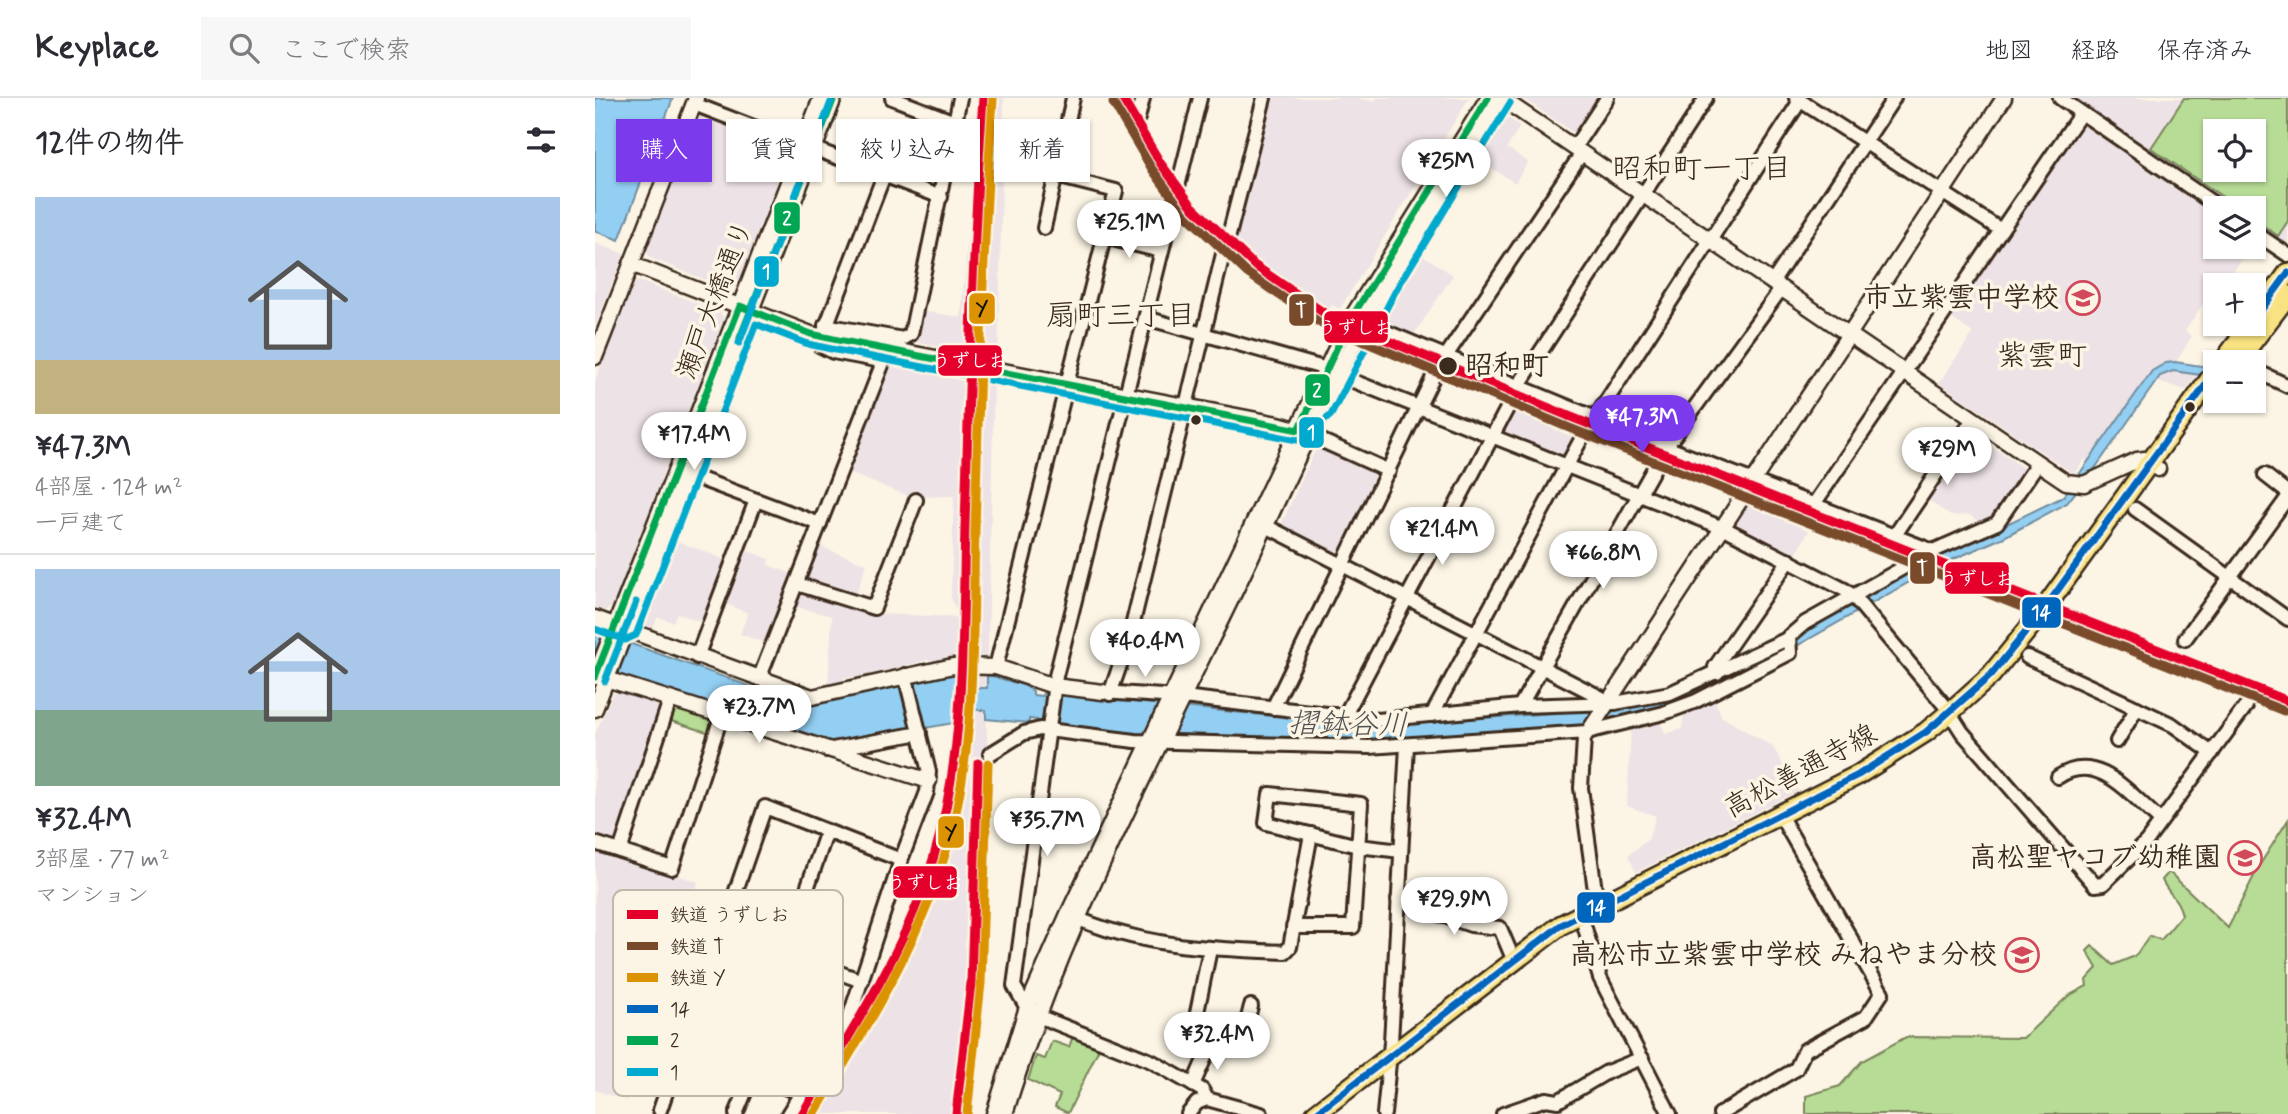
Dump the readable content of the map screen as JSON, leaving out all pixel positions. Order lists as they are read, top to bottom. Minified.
{"streets":{"main road":["高松善通寺線"],"street":["瀬戸大橋通り"]},"districts":["昭和町一丁目","扇町三丁目","紫雲町"],"water":["摺鉢谷川"],"places":{"school or university":["市立紫雲中学校","高松聖ヤコブ幼稚園","高松市立紫雲中学校 みねやま分校"],"other":["昭和町"]},"lines":["rail line うずしお","transit line 2","rail line Y","transit line 1","rail line T","transit line 14"],"legend":["鉄道 うずしお","鉄道 T","鉄道 Y","14","2","1"],"page":{"header":"Keyplace","search":"ここで検索","nav":["地図","経路","保存済み"],"heading":"12件の物件","map_buttons":["+","−"],"chip":["購入","賃貸","絞り込み","新着"],"price":["¥25M","¥25.1M","¥47.3M","¥17.4M","¥29M","¥21.4M","¥66.8M","¥40.4M","¥23.7M","¥35.7M","¥29.9M","¥32.4M"],"list":[{"name":"¥47.3M","note":"4部屋 · 124 m² · 一戸建て"},{"name":"¥32.4M","note":"3部屋 · 77 m² · マンション"}]}}
